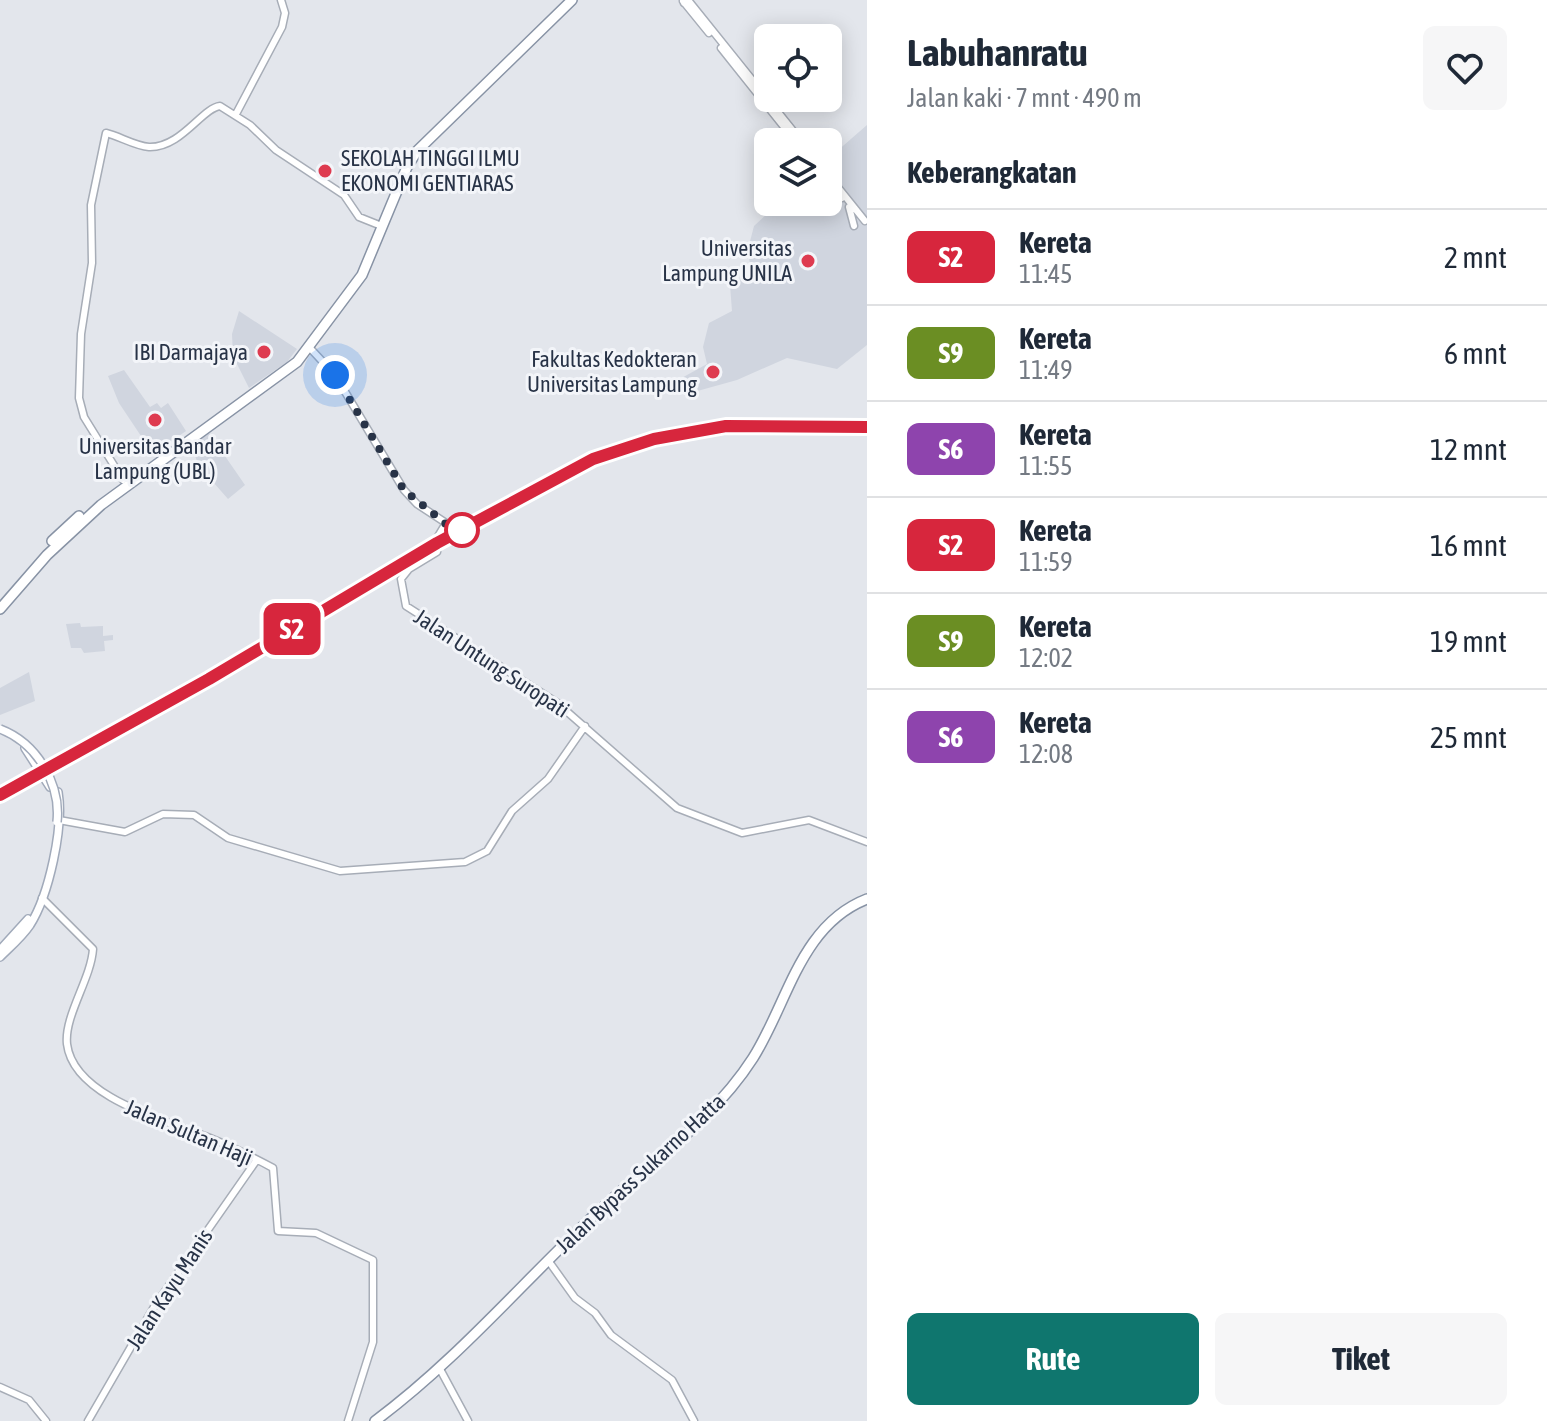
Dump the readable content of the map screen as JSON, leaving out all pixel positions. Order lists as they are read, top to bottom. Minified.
{"streets":{"highway":["Jalan Bypass Sukarno Hatta"],"street":["Jalan Untung Suropati","Jalan Sultan Haji","Jalan Kayu Manis"]},"crossings":[["Jalan Sultan Haji","Jalan Kayu Manis"]],"places":["SEKOLAH TINGGI ILMU EKONOMI GENTIARAS","Universitas Lampung UNILA","IBI Darmajaya","Fakultas Kedokteran Universitas Lampung","Universitas Bandar Lampung (UBL)"],"page":{"on_map":"S2","heading":[["Labuhanratu","Jalan kaki · 7 mnt · 490 m"],"Keberangkatan"],"list":[{"mark":"S2","name":"Kereta","note":"11:45","value":"2 mnt"},{"mark":"S9","name":"Kereta","note":"11:49","value":"6 mnt"},{"mark":"S6","name":"Kereta","note":"11:55","value":"12 mnt"},{"mark":"S2","name":"Kereta","note":"11:59","value":"16 mnt"},{"mark":"S9","name":"Kereta","note":"12:02","value":"19 mnt"},{"mark":"S6","name":"Kereta","note":"12:08","value":"25 mnt"}],"buttons":["Rute","Tiket"]}}
